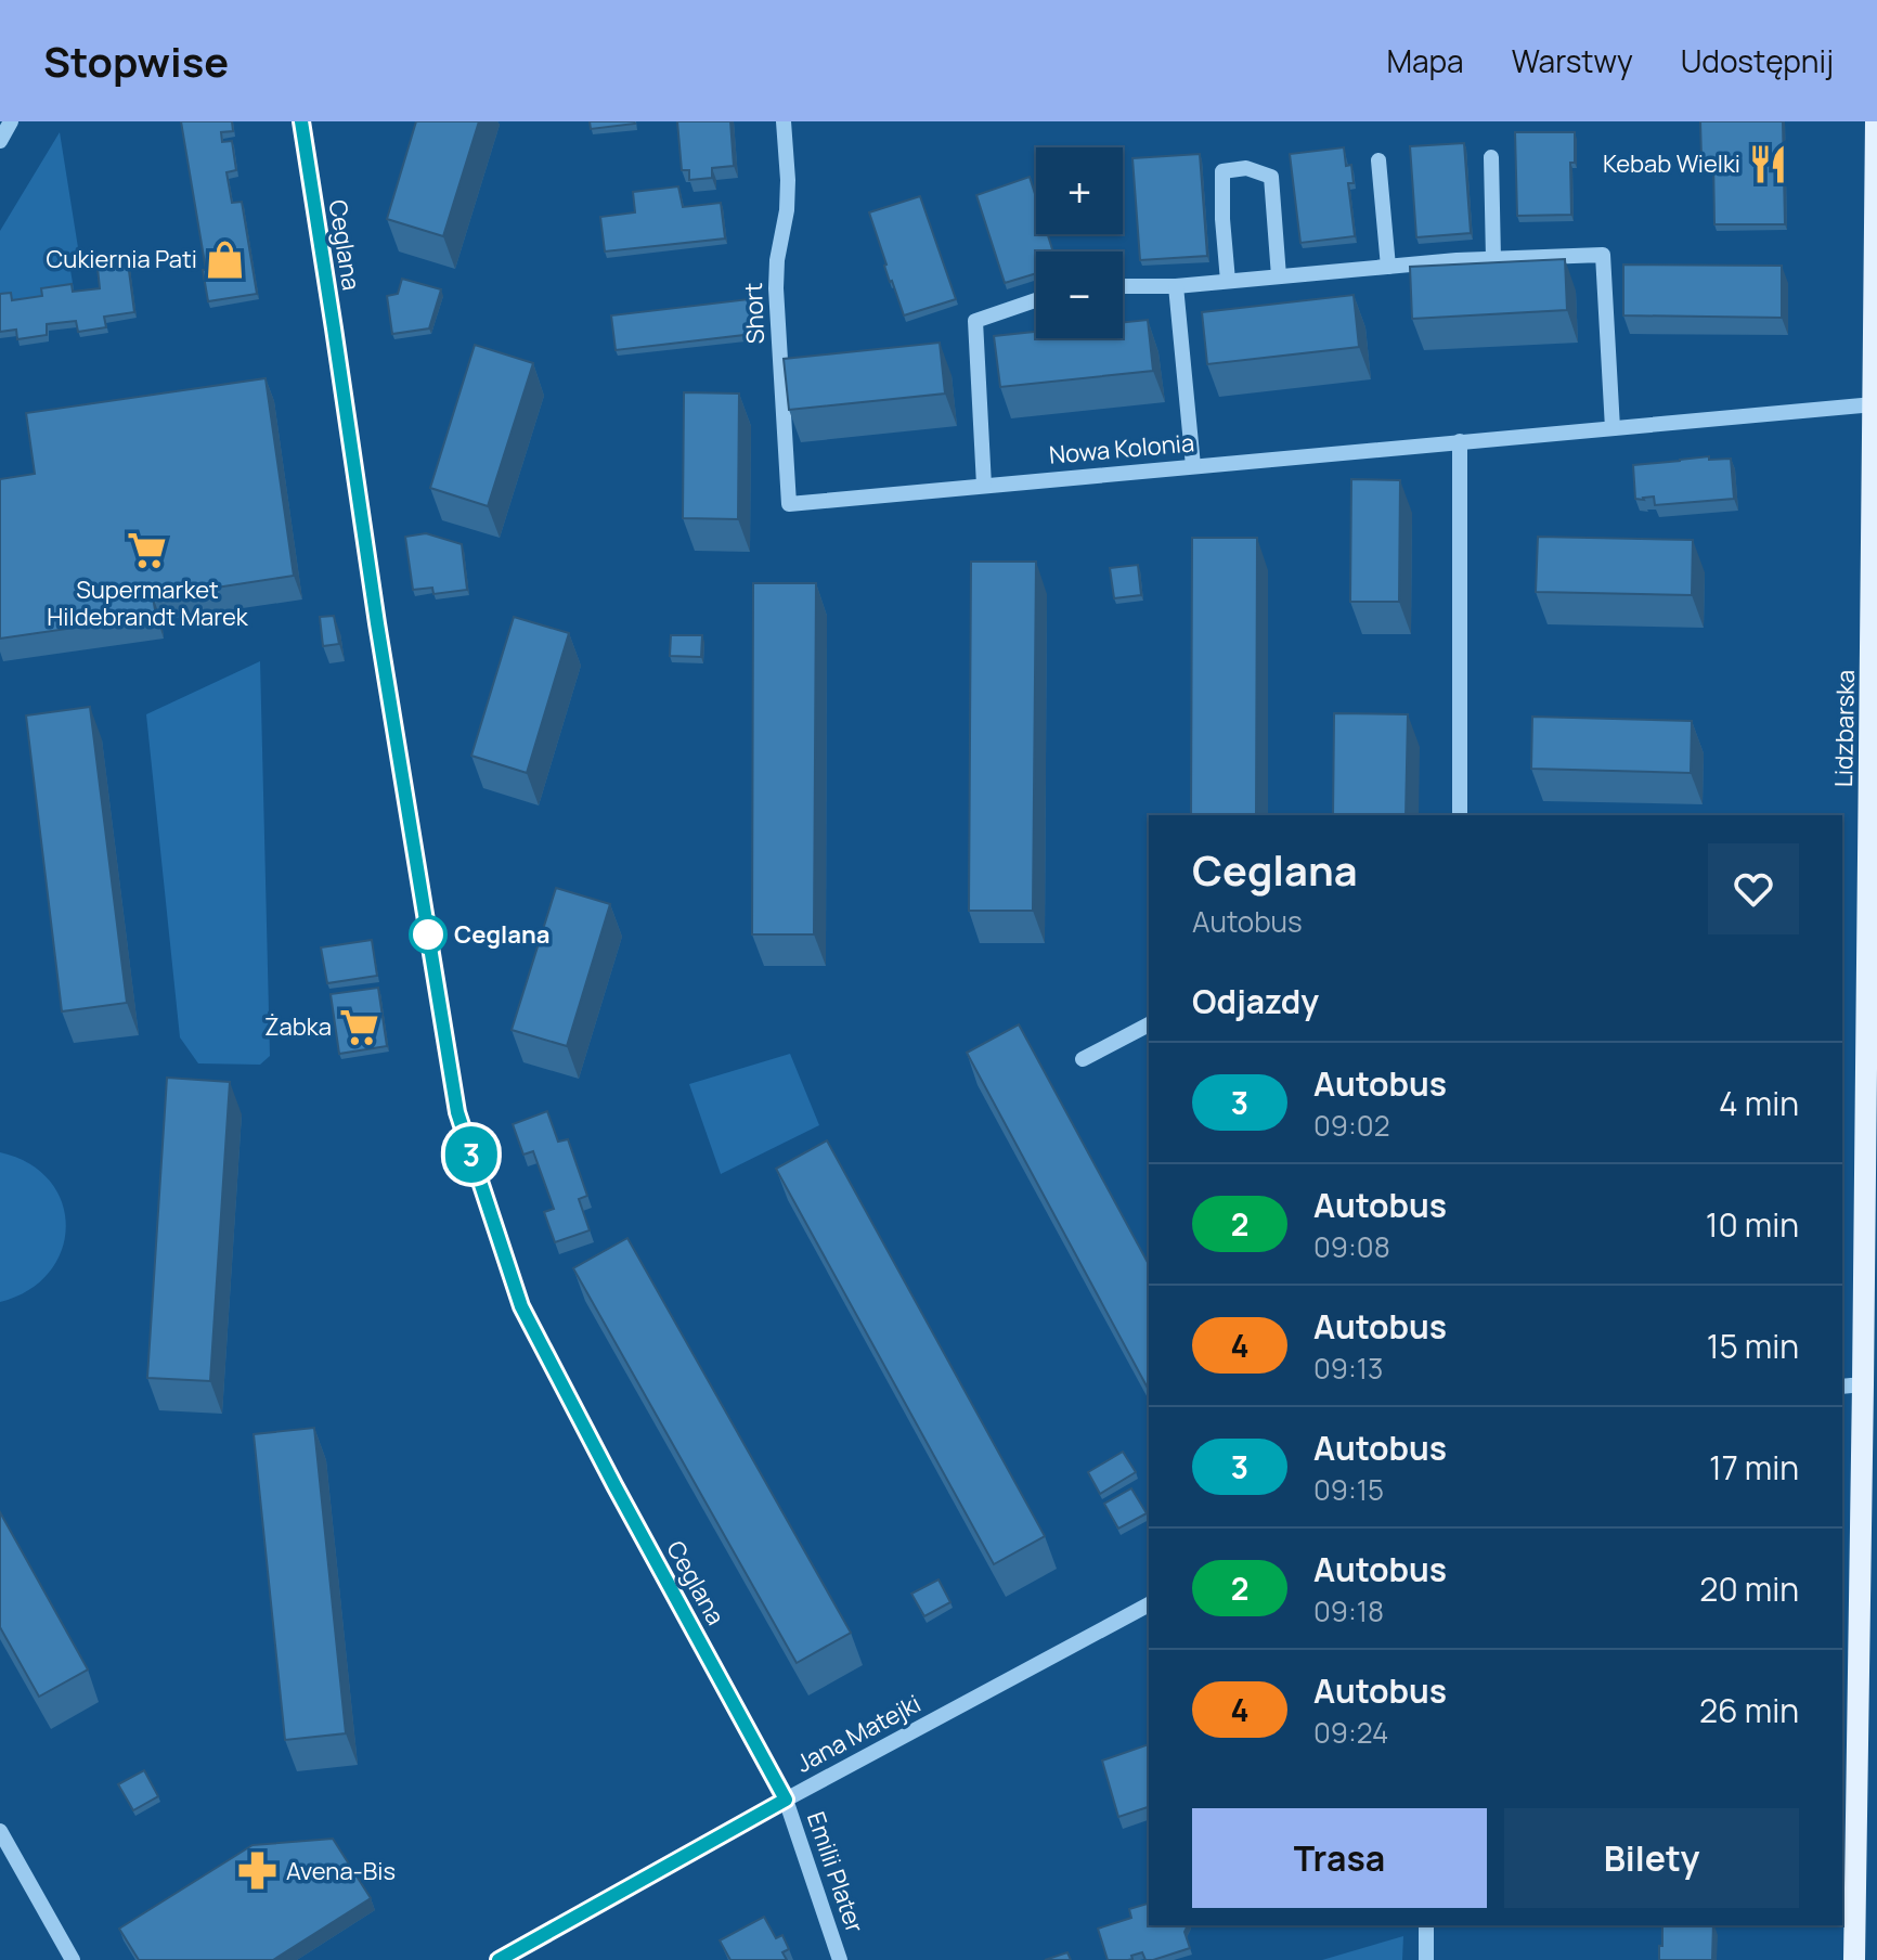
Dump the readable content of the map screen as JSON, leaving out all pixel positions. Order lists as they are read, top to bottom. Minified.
{"streets":{"main road":["Lidzbarska"],"street":["Ceglana","Short","Nowa Kolonia","Jana Matejki","Emilii Plater"]},"crossings":[["Ceglana","Jana Matejki"],["Ceglana","Emilii Plater"],["Short","Nowa Kolonia"],["Nowa Kolonia","Lidzbarska"],["Jana Matejki","Emilii Plater"]],"places":{"restaurant":["Kebab Wielki"],"shop":["Cukiernia Pati"],"supermarket":["Supermarket Hildebrandt Marek","Żabka"],"other":["Ceglana"],"pharmacy":["Avena-Bis"]},"lines":["bus line 3"],"page":{"header":"Stopwise","nav":["Mapa","Warstwy","Udostępnij"],"on_map":"3","map_buttons":["+","−"],"heading":[["Ceglana","Autobus"],"Odjazdy"],"list":[{"mark":"3","name":"Autobus","note":"09:02","value":"4 min"},{"mark":"2","name":"Autobus","note":"09:08","value":"10 min"},{"mark":"4","name":"Autobus","note":"09:13","value":"15 min"},{"mark":"3","name":"Autobus","note":"09:15","value":"17 min"},{"mark":"2","name":"Autobus","note":"09:18","value":"20 min"},{"mark":"4","name":"Autobus","note":"09:24","value":"26 min"}],"buttons":["Trasa","Bilety"]}}
